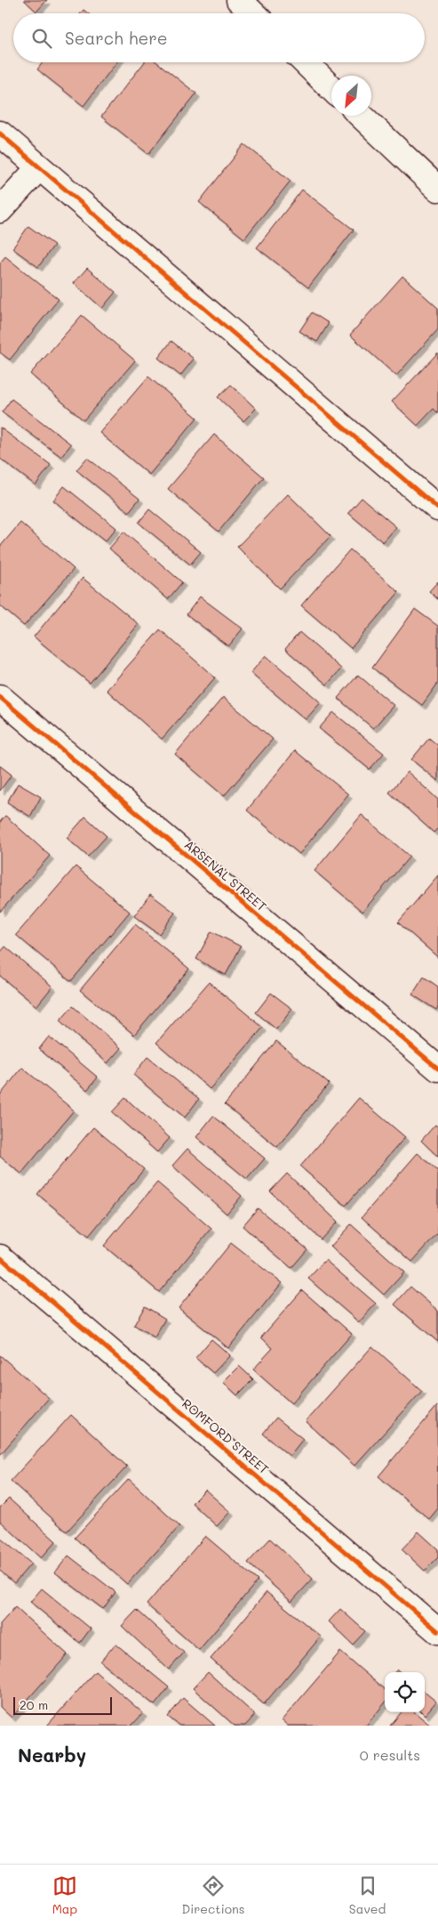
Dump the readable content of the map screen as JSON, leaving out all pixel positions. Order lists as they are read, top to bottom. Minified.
{"streets":{"street":["ARSENAL STREET","ROMFORD STREET"]},"scale_bar":"20 m","north":"bottom left","page":{"search":"Search here","scale":"20 m","heading":["Nearby","0 results"],"nav":["Map","Directions","Saved"]}}
